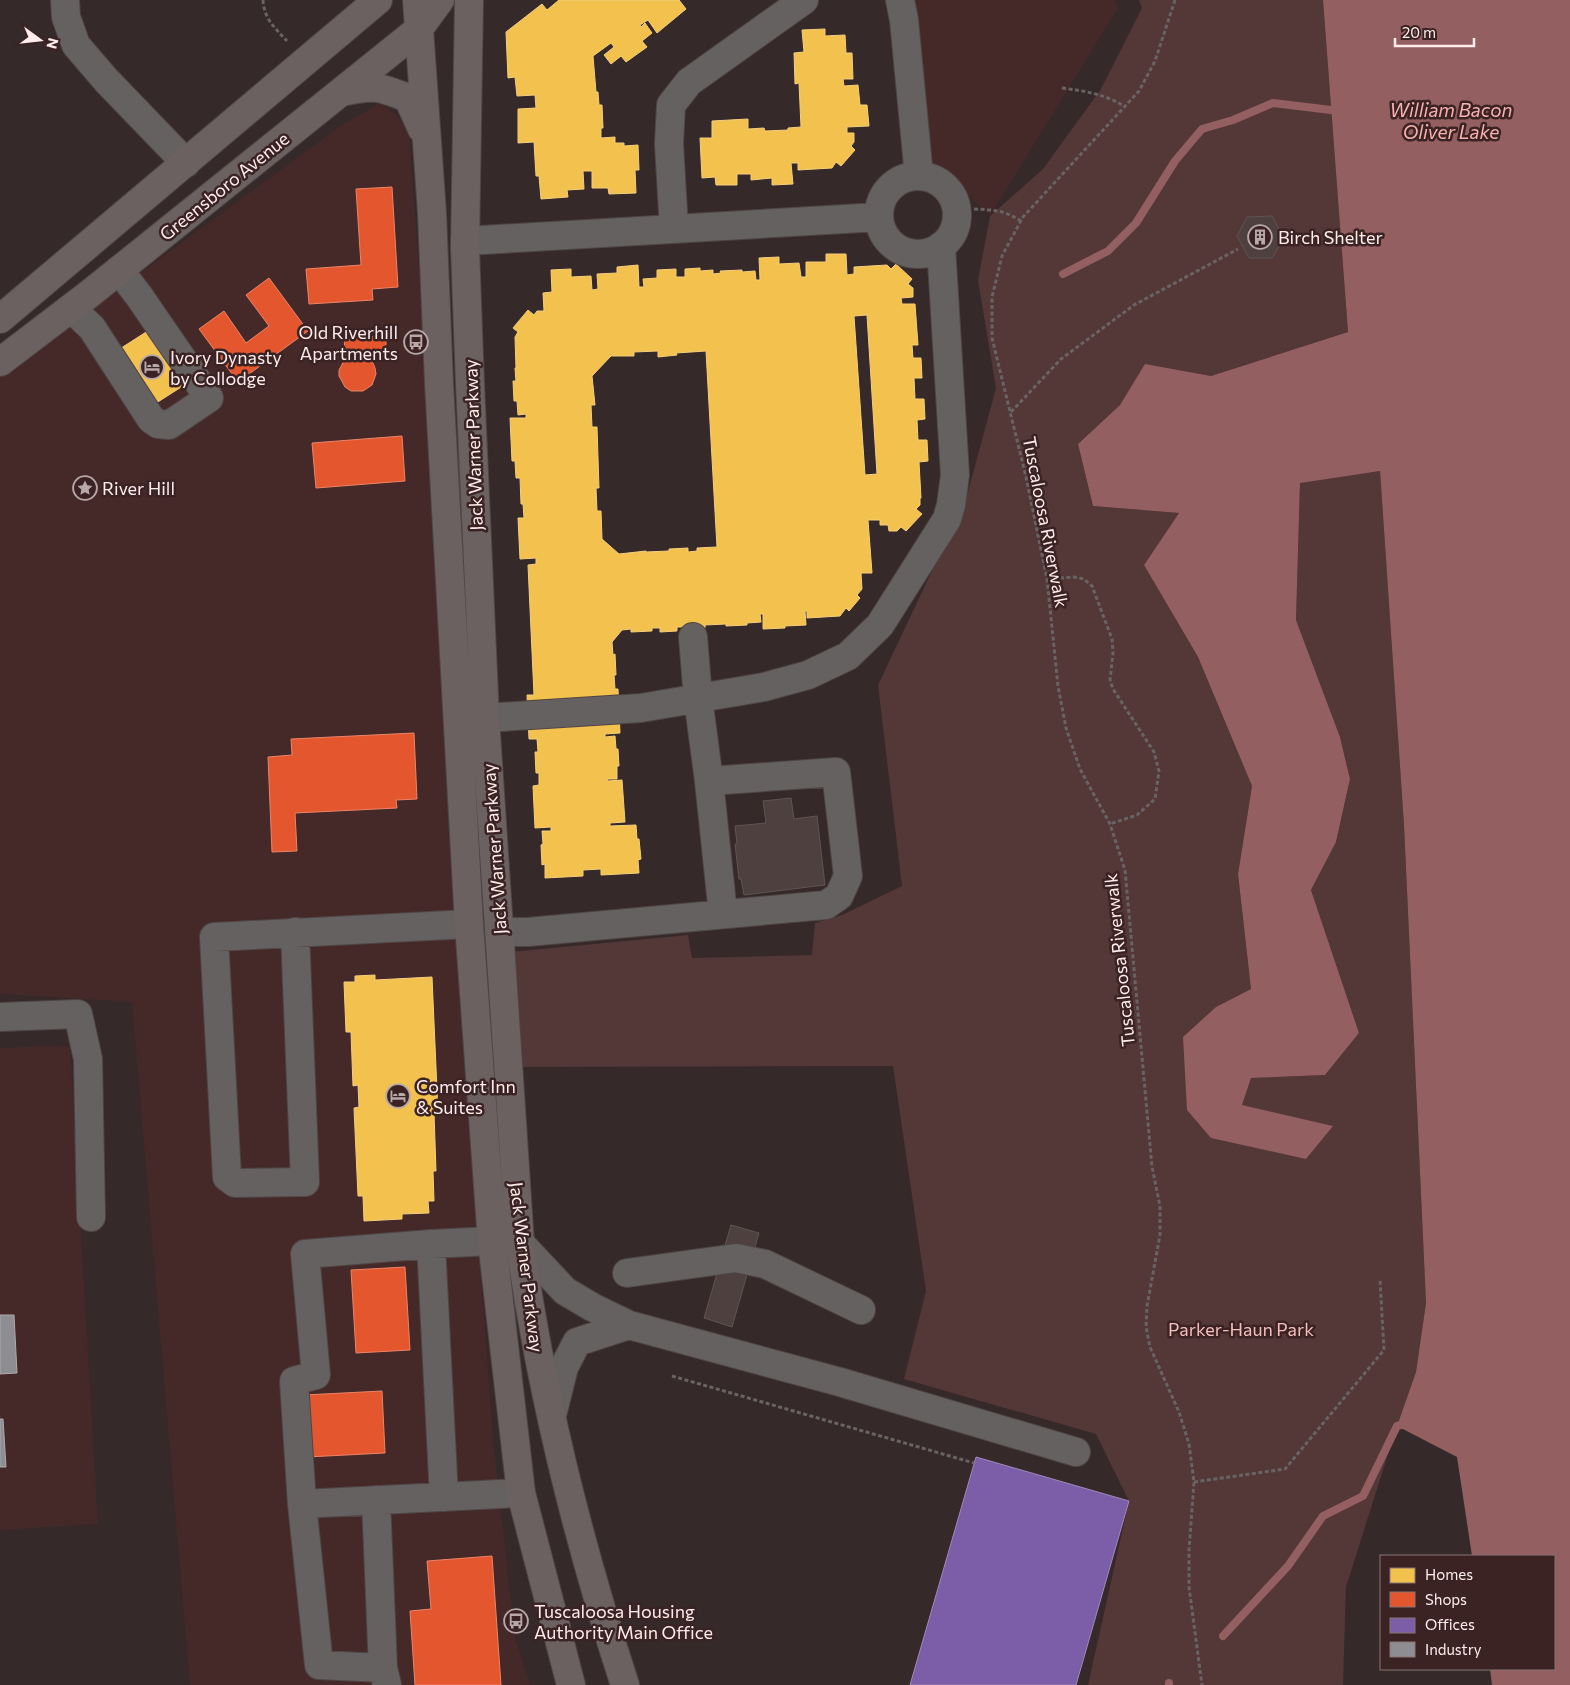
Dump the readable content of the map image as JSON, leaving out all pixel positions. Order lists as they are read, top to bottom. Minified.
{"streets":{"main road":["Greensboro Avenue","Jack Warner Parkway"],"path":["Tuscaloosa Riverwalk"]},"crossings":[["Greensboro Avenue","Jack Warner Parkway"]],"water":["William Bacon Oliver Lake"],"parks":["Parker-Haun Park"],"places":{"building":["Birch Shelter"],"bus stop":["Old Riverhill Apartments","Tuscaloosa Housing Authority Main Office"],"hotel":["Ivory Dynasty by Collodge","Comfort Inn & Suites"],"place":["River Hill"]},"legend":["Homes","Shops","Offices","Industry"],"scale_bar":"20 m","north":"right"}
